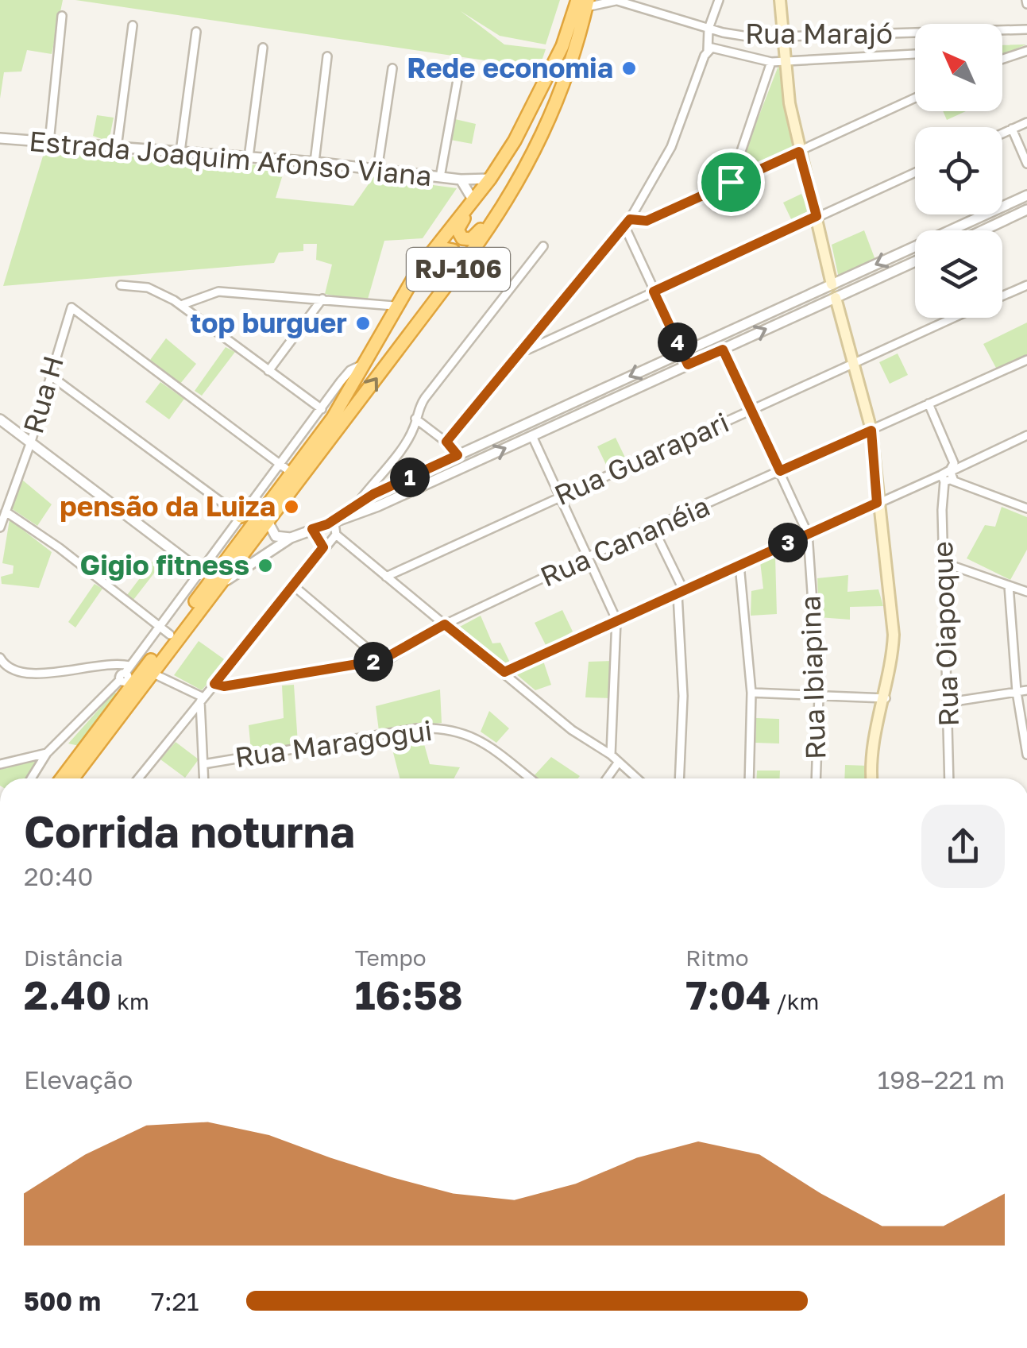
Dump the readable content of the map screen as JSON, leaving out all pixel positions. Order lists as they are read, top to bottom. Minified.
{"streets":{"highway":["RJ-106"],"street":["Rua Marajó","Estrada Joaquim Afonso Viana","Rua H","Rua Guarapari","Rua Cananéia","Rua Oiapoque","Rua Ibiapina","Rua Maragogui"]},"crossings":[["Rua Marajó","RJ-106"],["Estrada Joaquim Afonso Viana","RJ-106"],["Rua Guarapari","Rua Ibiapina"],["Rua Cananéia","Rua Oiapoque"],["Rua Cananéia","Rua Ibiapina"]],"places":["Rede economia","top burguer","pensão da Luiza","Gigio fitness"],"north":"top left","page":{"pins":["4","1","3","2"],"heading":["Corrida noturna","20:40"],"stats":[["Distância","2.40 km"],["Tempo","16:58"],["Ritmo","7:04 /km"]],"chart":["Elevação","198–221 m"],"list":[{"name":"500 m","note":"7:21"}]}}
